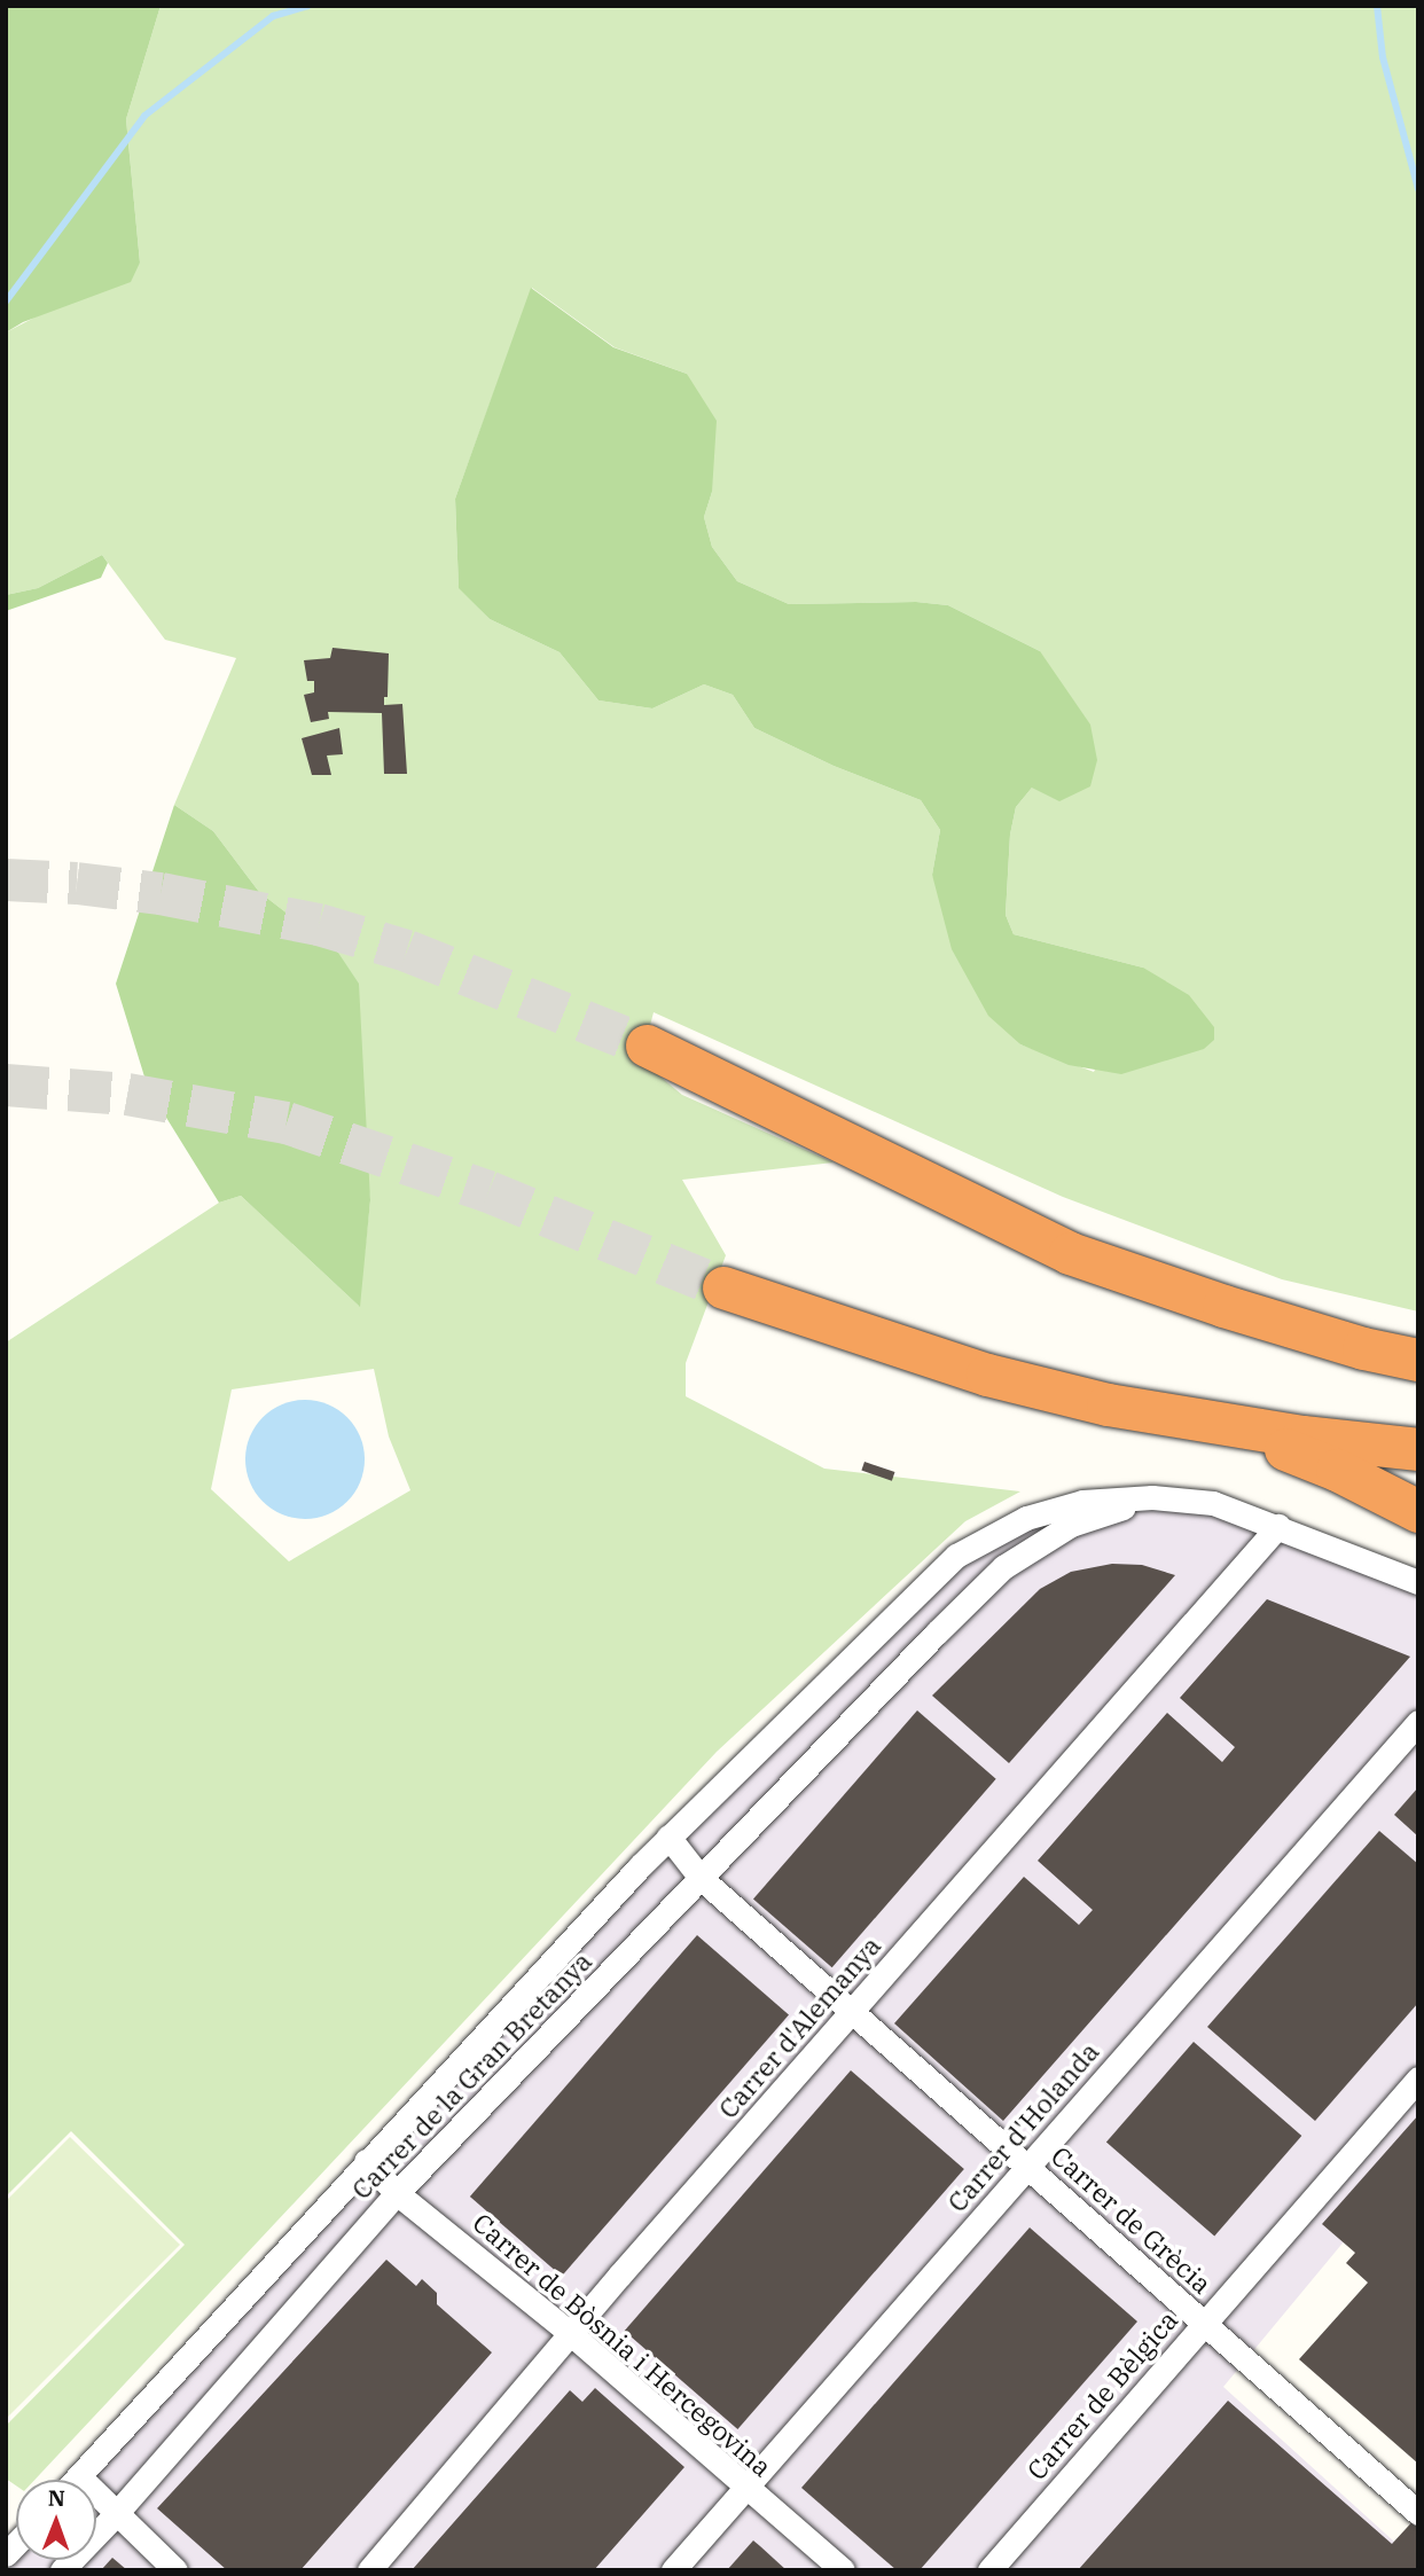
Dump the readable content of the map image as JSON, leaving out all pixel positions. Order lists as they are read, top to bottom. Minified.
{"streets":{"street":["Carrer d'Alemanya","Carrer de la Gran Bretanya","Carrer d'Holanda","Carrer de Grècia","Carrer de Bòsnia i Hercegovina","Carrer de Bèlgica"]},"crossings":[["Carrer d'Alemanya","Carrer de la Gran Bretanya"],["Carrer d'Alemanya","Carrer de Grècia"],["Carrer d'Alemanya","Carrer de Bòsnia i Hercegovina"],["Carrer de la Gran Bretanya","Carrer de Grècia"],["Carrer de la Gran Bretanya","Carrer de Bòsnia i Hercegovina"],["Carrer d'Holanda","Carrer de Grècia"],["Carrer d'Holanda","Carrer de Bòsnia i Hercegovina"],["Carrer de Grècia","Carrer de Bèlgica"]],"north":"top"}
